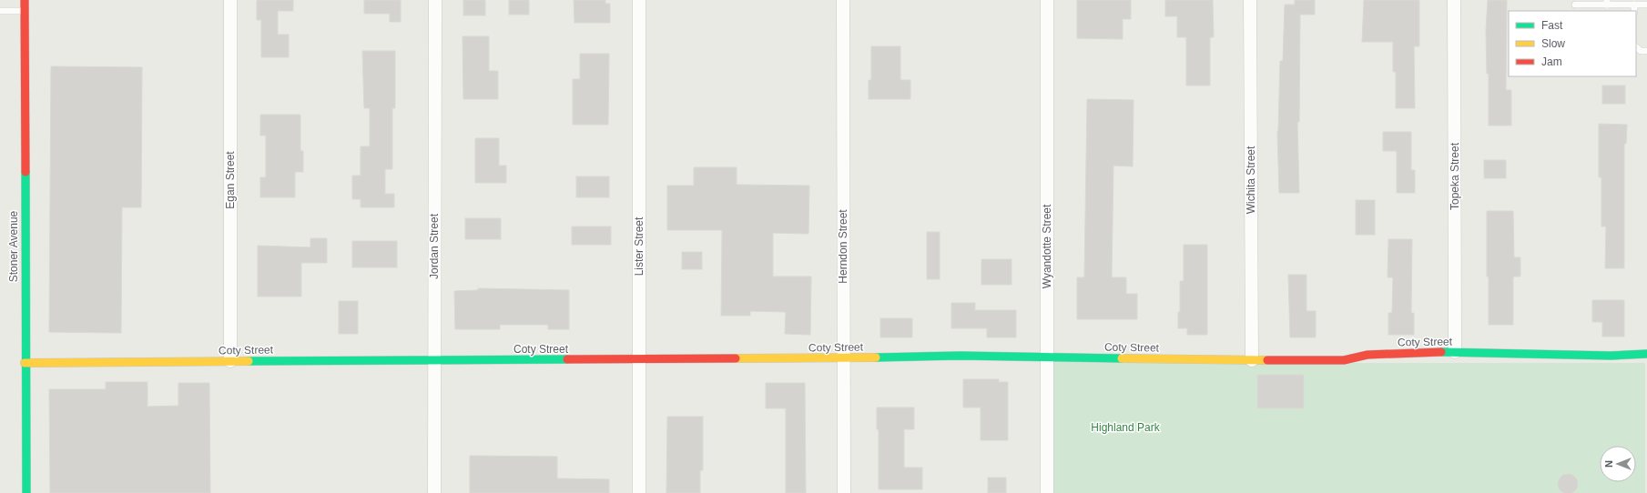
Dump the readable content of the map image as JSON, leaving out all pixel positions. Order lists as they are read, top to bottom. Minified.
{"streets":{"street":["Topeka Street","Egan Street","Wichita Street","Stoner Avenue","Jordan Street","Lister Street","Herndon Street","Wyandotte Street","Coty Street"]},"crossings":[["Topeka Street","Coty Street"],["Egan Street","Coty Street"],["Wichita Street","Coty Street"],["Stoner Avenue","Coty Street"],["Jordan Street","Coty Street"],["Lister Street","Coty Street"],["Herndon Street","Coty Street"],["Wyandotte Street","Coty Street"]],"parks":["Highland Park"],"legend":["Fast","Slow","Jam"],"north":"left"}
